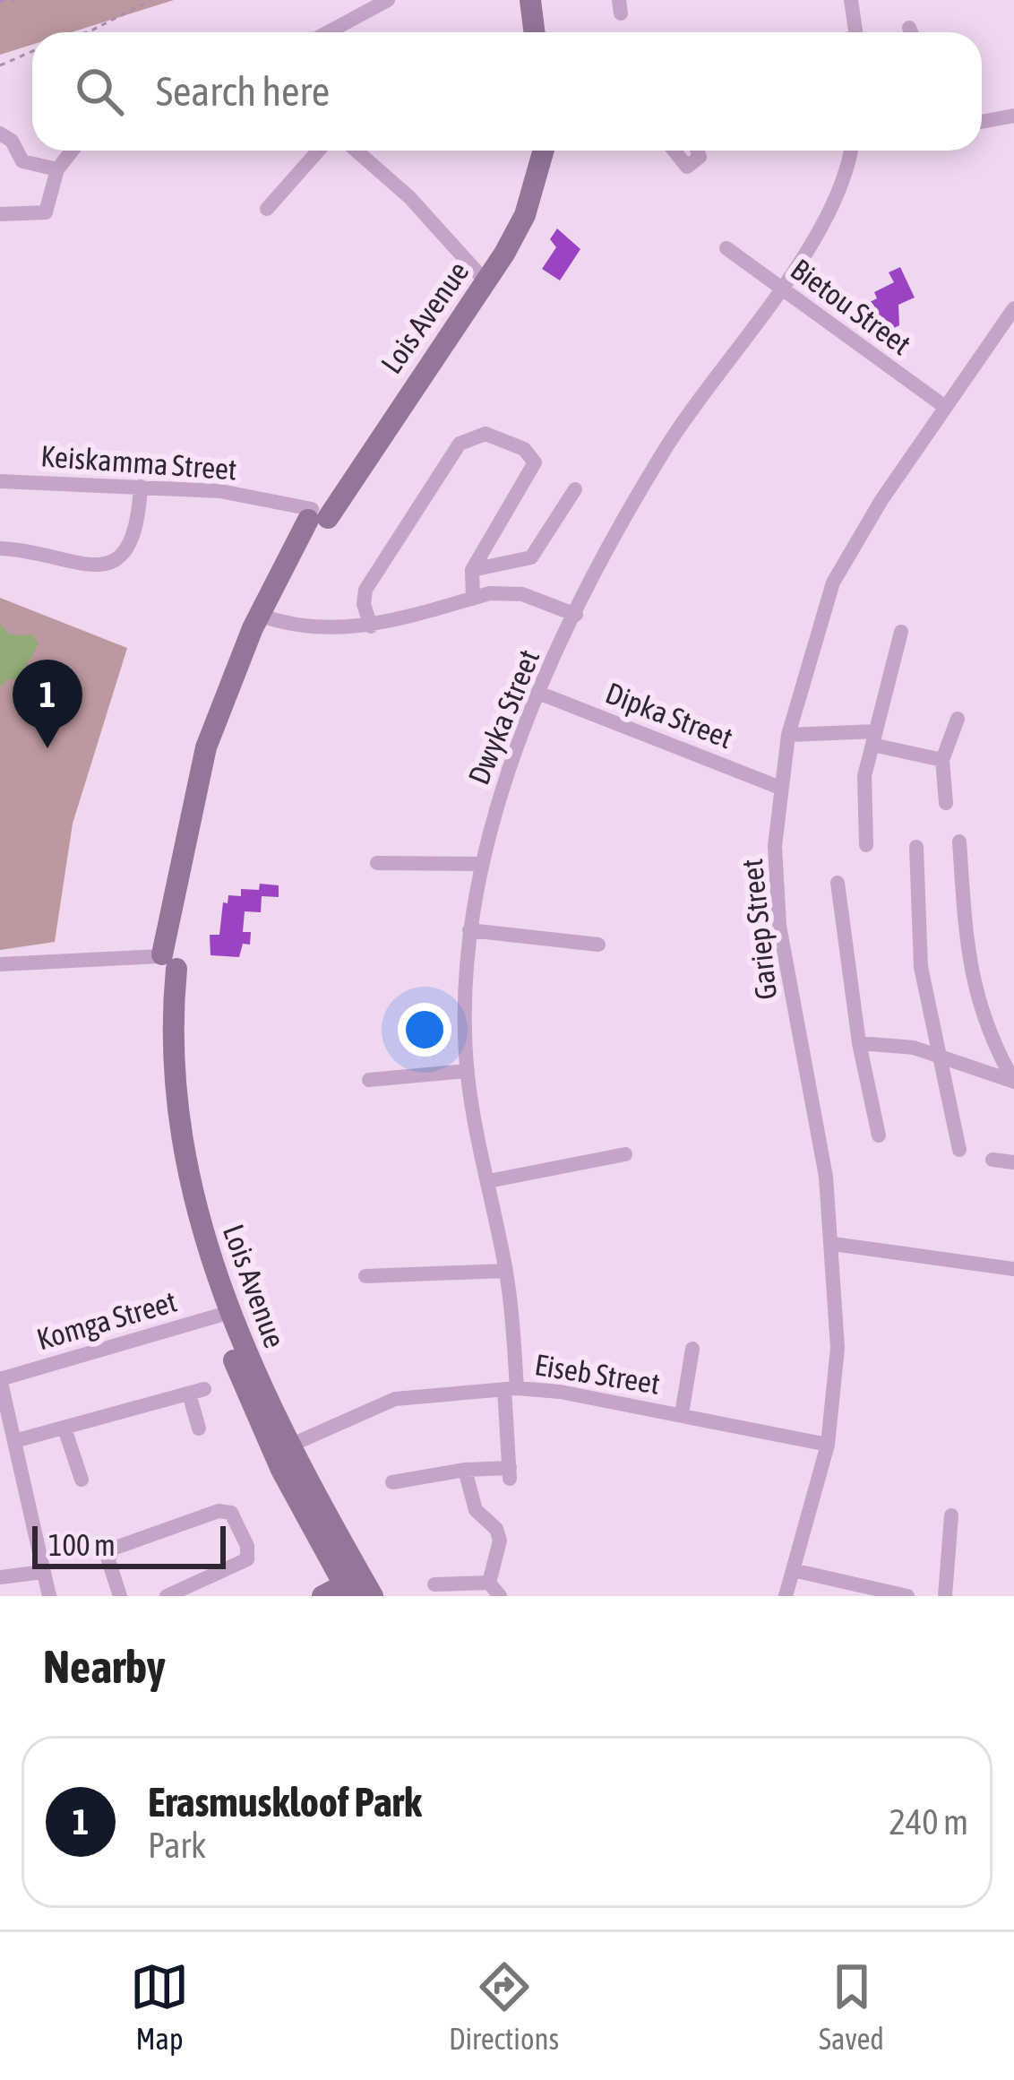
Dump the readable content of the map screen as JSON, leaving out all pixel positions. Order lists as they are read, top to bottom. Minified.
{"streets":{"street":["Bietou Street","Lois Avenue","Keiskamma Street","Dipka Street","Dwyka Street","Gariep Street","Komga Street","Eiseb Street"]},"crossings":[["Bietou Street","Dwyka Street"],["Bietou Street","Gariep Street"],["Lois Avenue","Keiskamma Street"],["Lois Avenue","Komga Street"],["Lois Avenue","Eiseb Street"],["Dipka Street","Dwyka Street"],["Dipka Street","Gariep Street"],["Dwyka Street","Eiseb Street"],["Gariep Street","Eiseb Street"]],"scale_bar":"100 m","page":{"search":"Search here","pins":"1","scale":"100 m","heading":"Nearby","list":[{"mark":"1","name":"Erasmuskloof Park","note":"Park","value":"240 m"}],"nav":["Map","Directions","Saved"]}}
